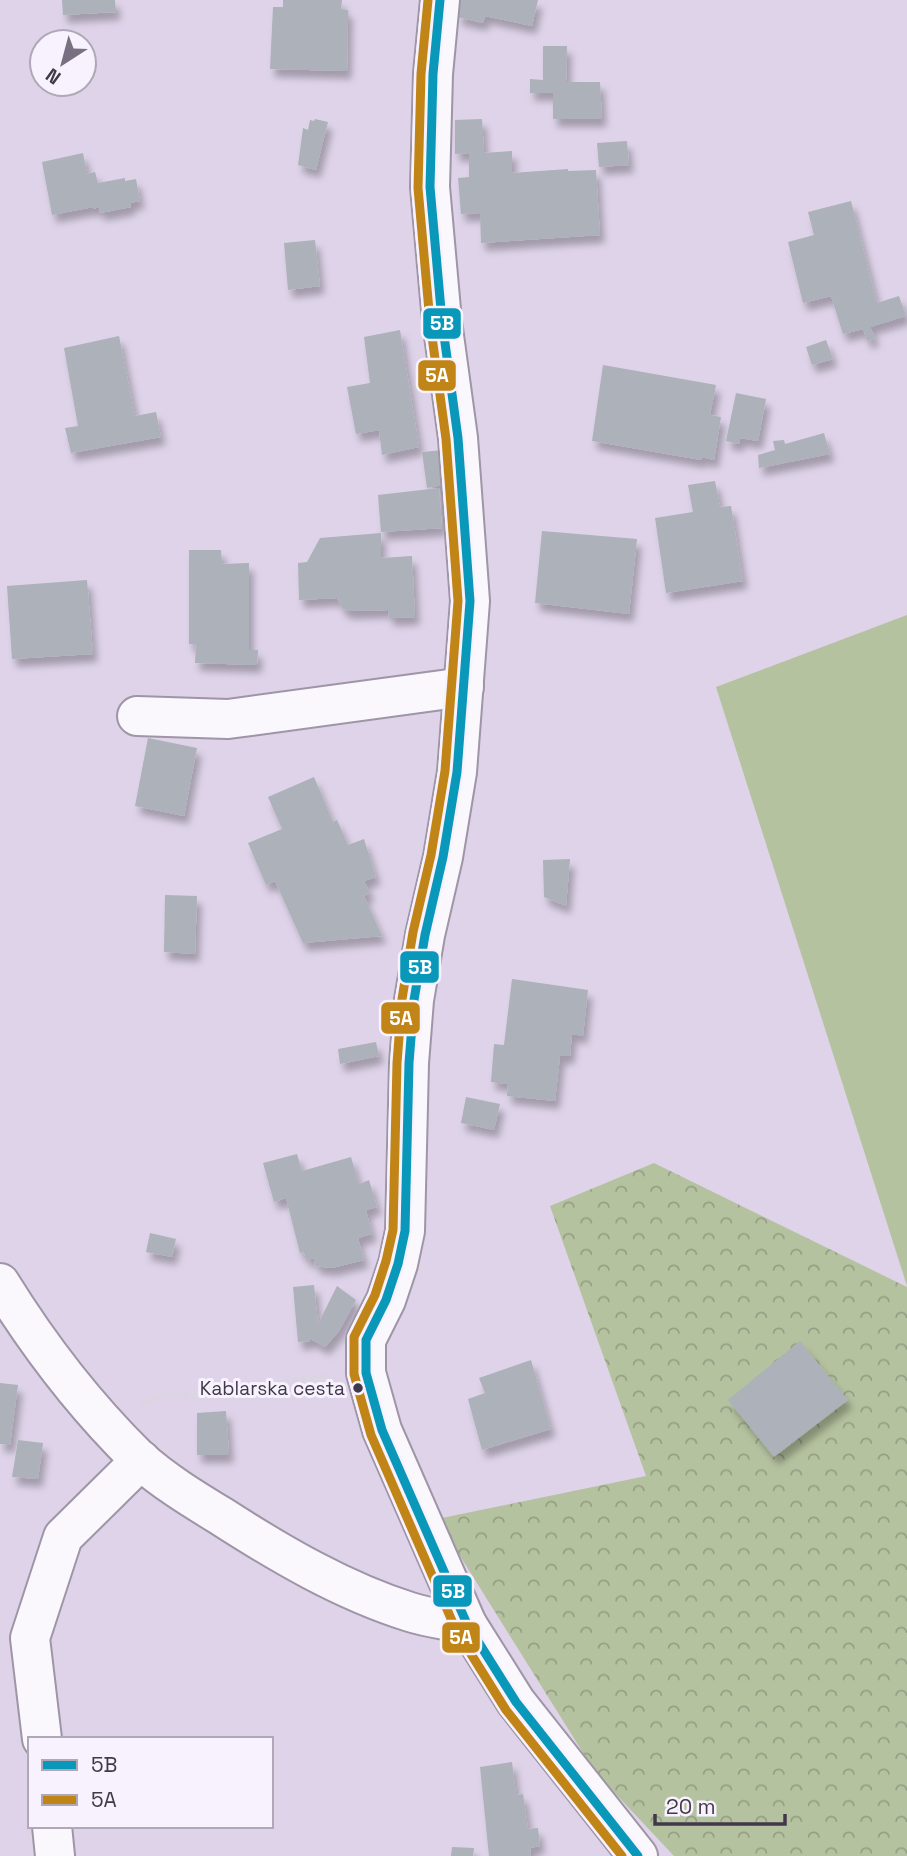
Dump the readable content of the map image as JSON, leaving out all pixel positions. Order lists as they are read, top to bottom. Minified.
{"places":["Kablarska cesta"],"lines":["transit line 5B","transit line 5A"],"legend":["5B","5A"],"scale_bar":"20 m","north":"bottom left"}
